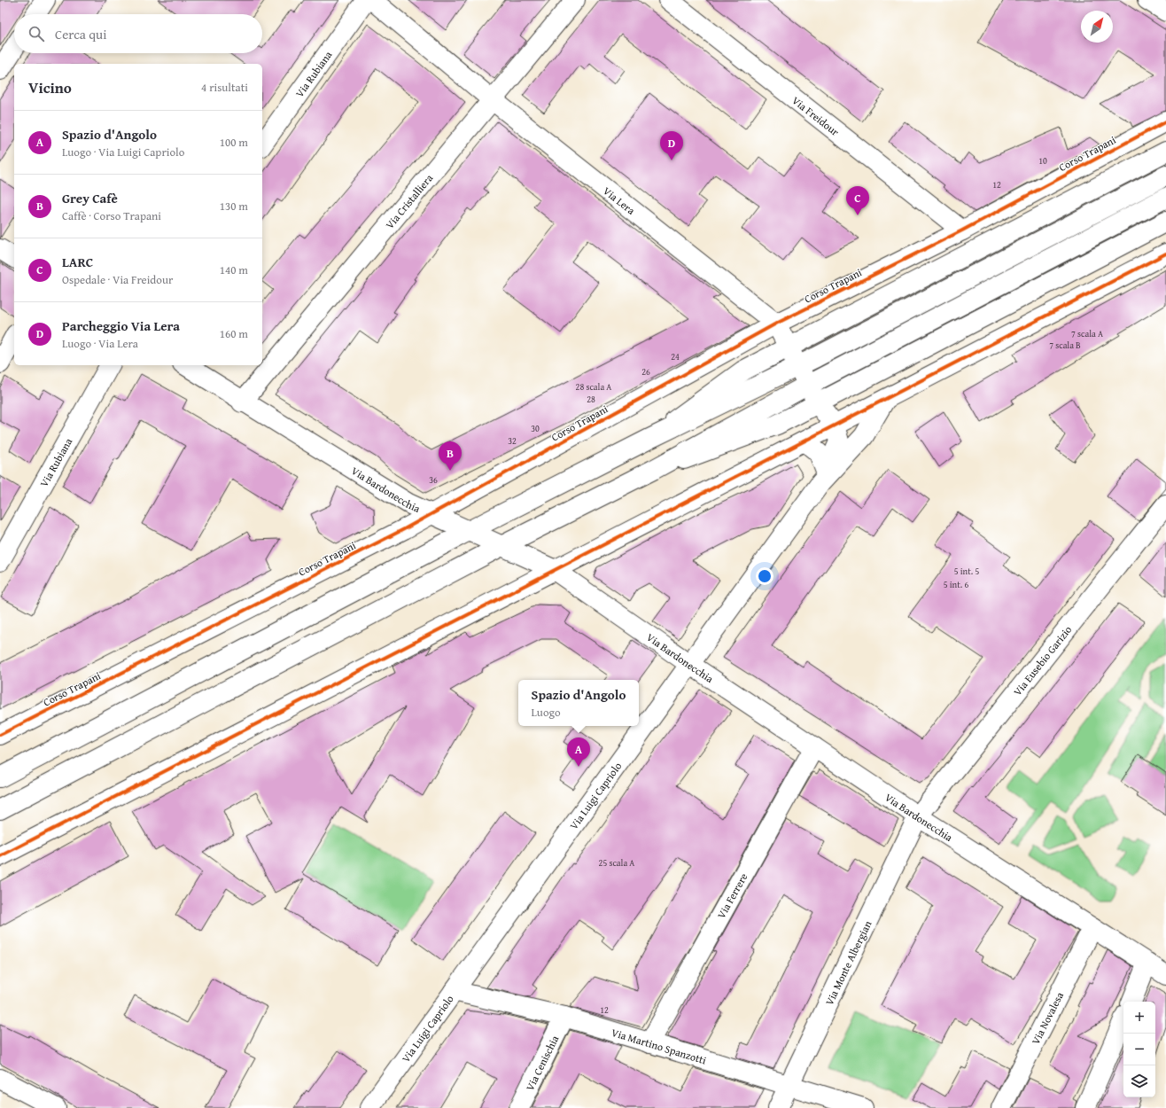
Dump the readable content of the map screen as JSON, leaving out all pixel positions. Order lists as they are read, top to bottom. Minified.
{"streets":{"street":["Via Rubiana","Via Freidour","Corso Trapani","Via Lera","Via Cristalliera","Via Bardonecchia","Via Eusebio Garizio","Via Luigi Capriolo","Via Ferrere","Via Monte Albergian","Via Novalesa","Via Martino Spanzotti","Via Cenischia"]},"crossings":[["Via Freidour","Corso Trapani"],["Corso Trapani","Via Lera"],["Corso Trapani","Via Bardonecchia"],["Via Lera","Via Cristalliera"],["Via Lera","Via Luigi Capriolo"],["Via Cristalliera","Via Bardonecchia"],["Via Bardonecchia","Via Eusebio Garizio"],["Via Bardonecchia","Via Luigi Capriolo"],["Via Bardonecchia","Via Ferrere"],["Via Bardonecchia","Via Monte Albergian"],["Via Bardonecchia","Via Novalesa"],["Via Eusebio Garizio","Via Monte Albergian"],["Via Luigi Capriolo","Via Martino Spanzotti"],["Via Ferrere","Via Martino Spanzotti"],["Via Monte Albergian","Via Martino Spanzotti"],["Via Martino Spanzotti","Via Cenischia"]],"house_numbers":["10","12","7 scala A","7 scala B","24","26","28 scala A","28","30","32","36","5 int. 5","5 int. 6","25 scala A","12"],"north":"top right","page":{"search":"Cerca qui","heading":["Vicino","4 risultati"],"list":[{"mark":"A","name":"Spazio d'Angolo","note":"Luogo · Via Luigi Capriolo","value":"100 m"},{"mark":"B","name":"Grey Cafè","note":"Caffè · Corso Trapani","value":"130 m"},{"mark":"C","name":"LARC","note":"Ospedale · Via Freidour","value":"140 m"},{"mark":"D","name":"Parcheggio Via Lera","note":"Luogo · Via Lera","value":"160 m"}],"pins":["D","C","B","A"],"popup":["Spazio d'Angolo","Luogo"],"map_buttons":["+","−"]}}
